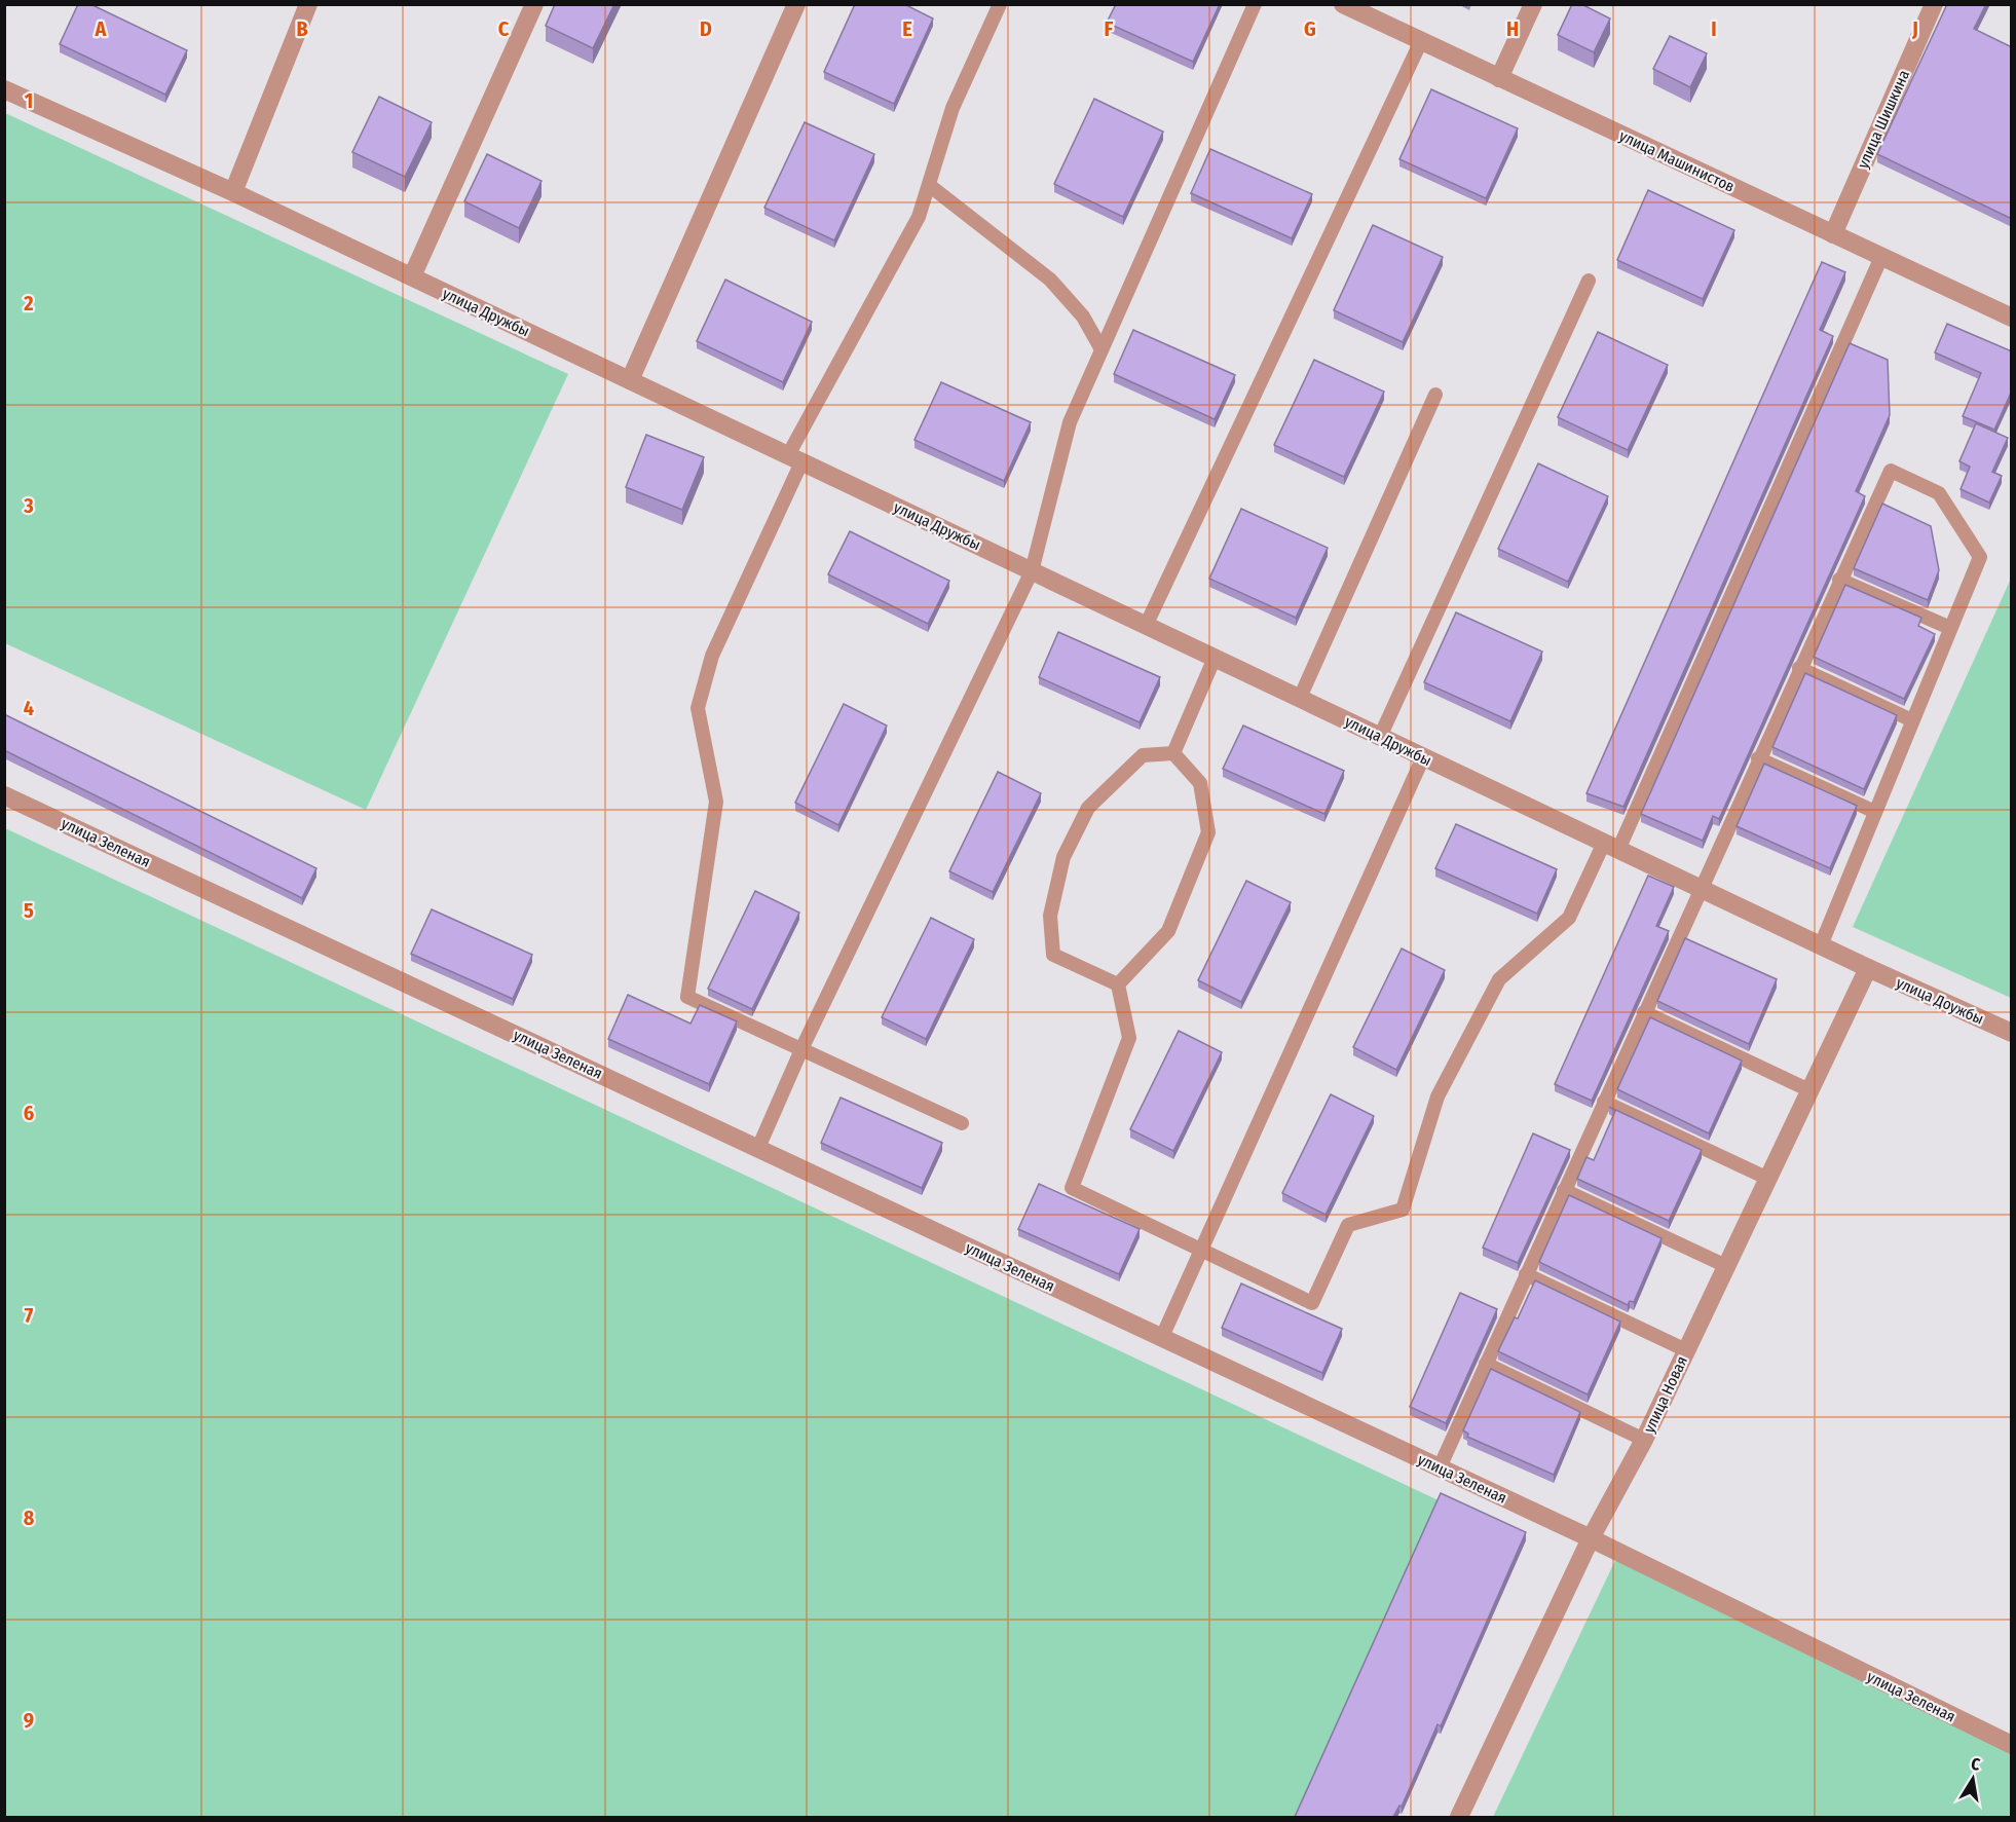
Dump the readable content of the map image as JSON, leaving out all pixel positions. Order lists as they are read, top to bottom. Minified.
{"streets":{"street":["улица Шишкина","улица Машинистов","улица Дружбы","улица Зеленая","улица Доужбы","улица Новая"]},"crossings":[["улица Шишкина","улица Машинистов"],["улица Дружбы","улица Доужбы"],["улица Дружбы","улица Новая"],["улица Зеленая","улица Новая"],["улица Доужбы","улица Новая"]],"north":"top","grid":{"columns":["A","B","C","D","E","F","G","H","I","J"],"rows":["1","2","3","4","5","6","7","8","9"]}}
